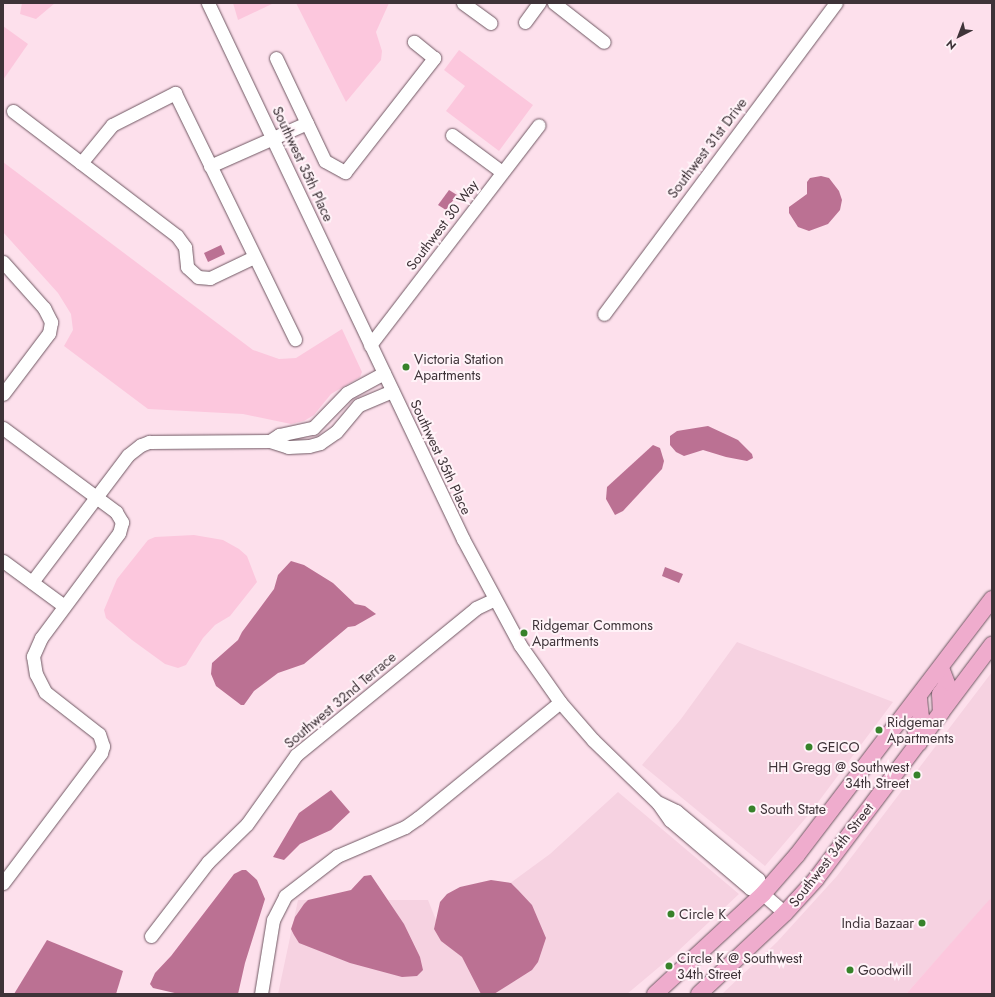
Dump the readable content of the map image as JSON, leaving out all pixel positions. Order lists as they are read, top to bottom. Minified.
{"streets":{"main road":["Southwest 34th Street"],"street":["Southwest 31st Drive","Southwest 35th Place","Southwest 30 Way","Southwest 32nd Terrace"]},"crossings":[["Southwest 35th Place","Southwest 30 Way"],["Southwest 35th Place","Southwest 32nd Terrace"],["Southwest 35th Place","Southwest 34th Street"]],"places":["Victoria Station Apartments","Ridgemar Commons Apartments","Ridgemar Apartments","GEICO","HH Gregg @ Southwest 34th Street","South State","Circle K","India Bazaar","Circle K @ Southwest 34th Street","Goodwill"],"north":"bottom left"}
